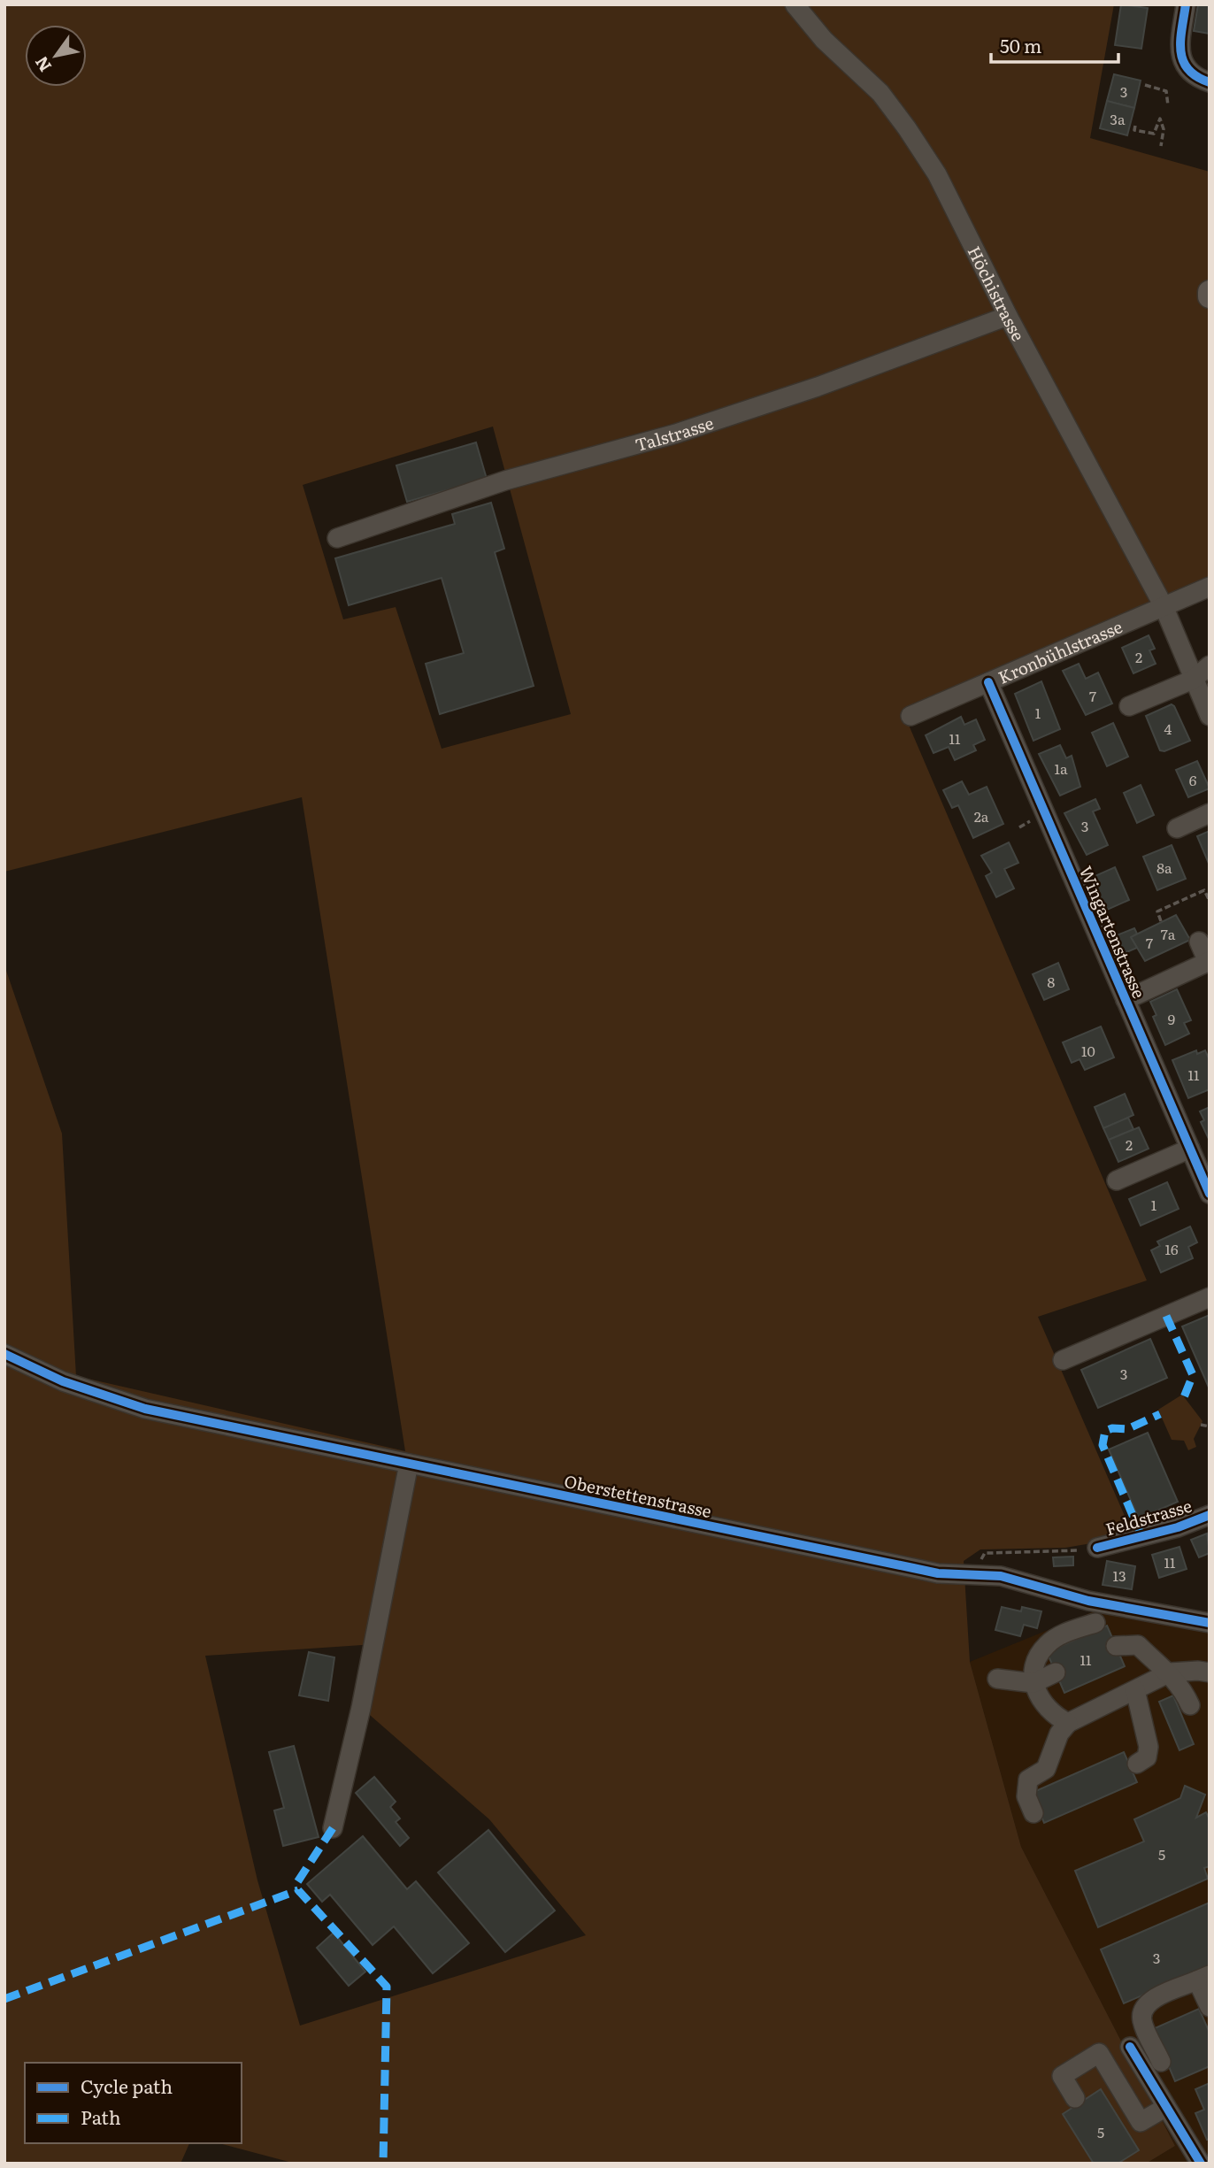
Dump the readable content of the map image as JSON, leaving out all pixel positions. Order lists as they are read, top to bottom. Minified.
{"streets":{"street":["Höchistrasse","Talstrasse","Kronbühlstrasse","Wingartenstrasse","Oberstettenstrasse","Feldstrasse"]},"crossings":[["Höchistrasse","Talstrasse"],["Höchistrasse","Kronbühlstrasse"],["Kronbühlstrasse","Wingartenstrasse"]],"house_numbers":["3","3a","2","7","1","4","11","1a","6","2a","3","8a","7a","7","8","9","10","11","2","1","16","3","11","13","11","5","3","5"],"legend":["Cycle path","Path"],"scale_bar":"50 m","north":"bottom left"}
